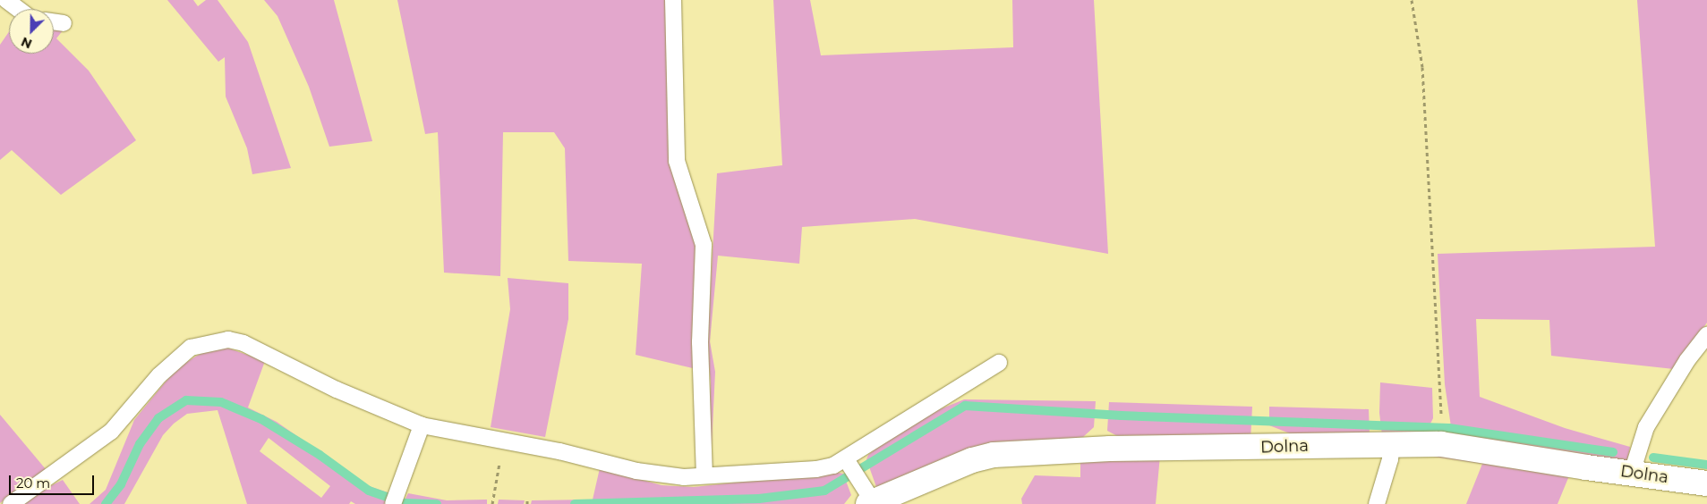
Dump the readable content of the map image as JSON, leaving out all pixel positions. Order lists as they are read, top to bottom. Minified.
{"streets":{"street":["Dolna"]},"scale_bar":"20 m","north":"bottom left"}
